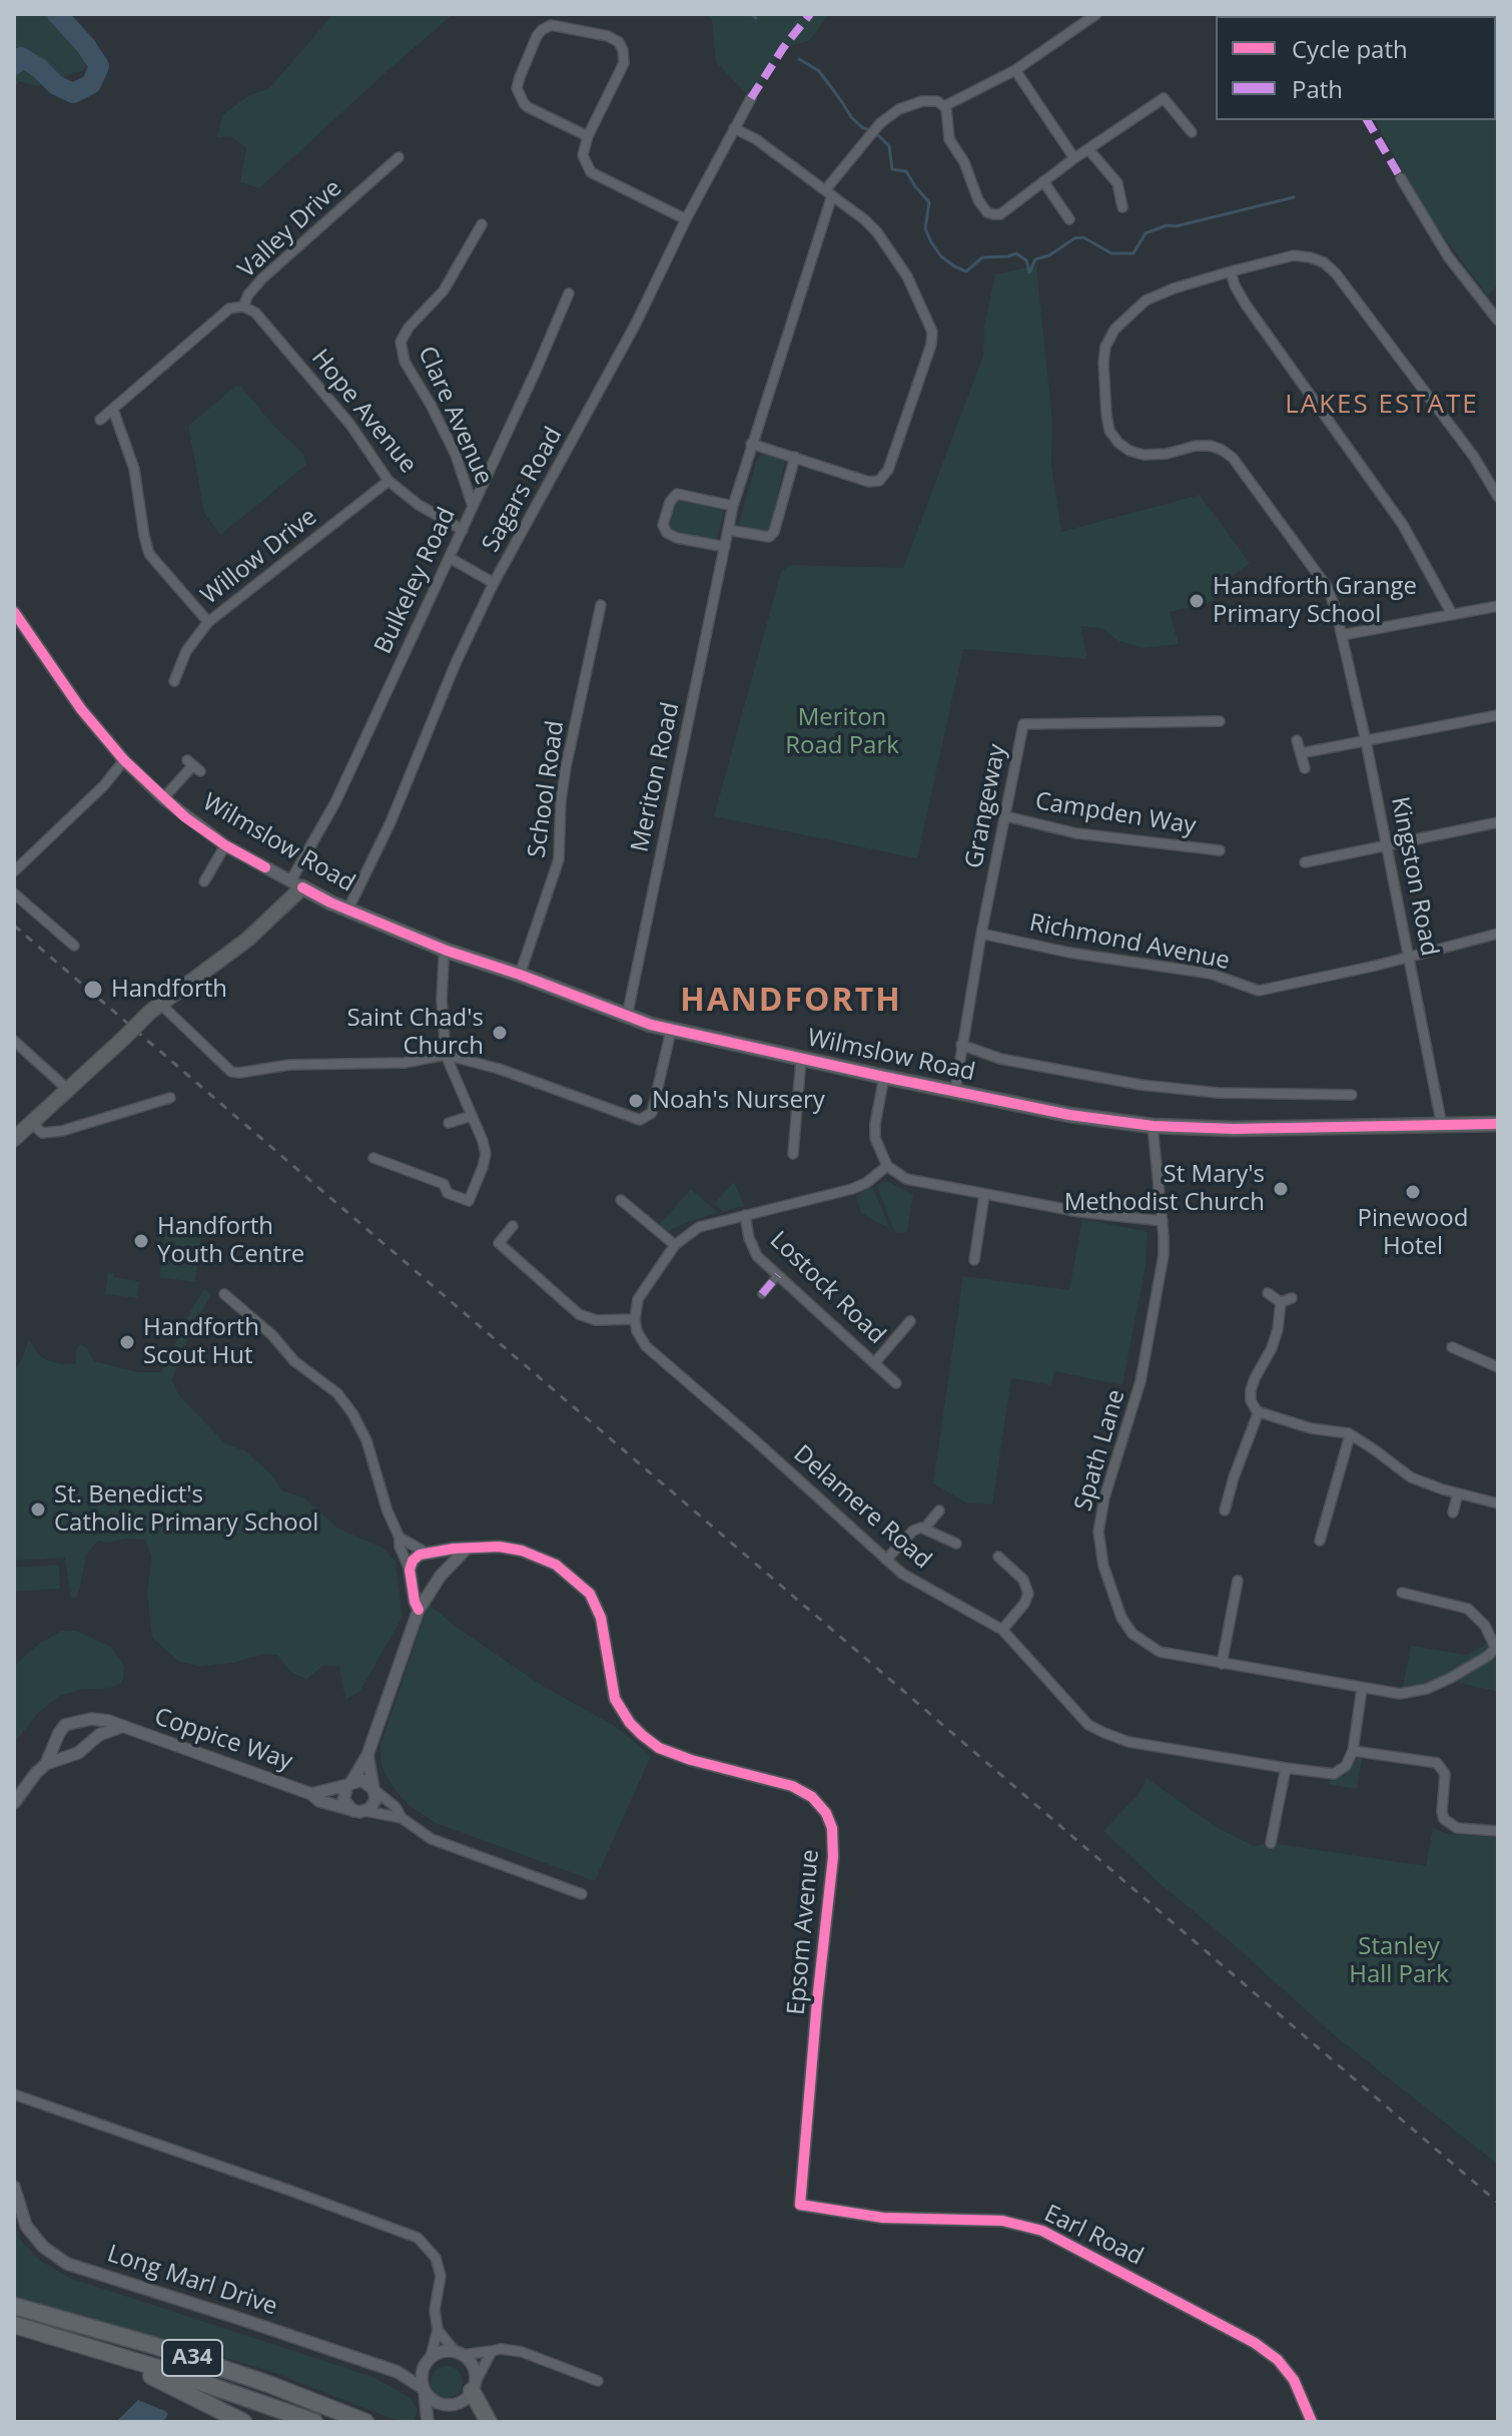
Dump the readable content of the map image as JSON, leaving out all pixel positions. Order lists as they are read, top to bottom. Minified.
{"streets":{"highway":["A34"],"main road":["Wilmslow Road"],"street":["Valley Drive","Hope Avenue","Clare Avenue","Sagars Road","Willow Drive","Bulkeley Road","Meriton Road","School Road","Grangeway","Campden Way","Kingston Road","Richmond Avenue","Lostock Road","Spath Lane","Delamere Road","Coppice Way","Epsom Avenue","Earl Road","Long Marl Drive"]},"crossings":[["Valley Drive","Hope Avenue"],["Hope Avenue","Willow Drive"],["Hope Avenue","Bulkeley Road"],["Clare Avenue","Bulkeley Road"],["Sagars Road","Wilmslow Road"],["Bulkeley Road","Wilmslow Road"],["Meriton Road","Wilmslow Road"],["School Road","Wilmslow Road"],["Grangeway","Campden Way"],["Grangeway","Wilmslow Road"],["Grangeway","Richmond Avenue"],["Wilmslow Road","Kingston Road"],["Wilmslow Road","Spath Lane"],["Kingston Road","Richmond Avenue"],["Epsom Avenue","Earl Road"]],"districts":["LAKES ESTATE","HANDFORTH"],"parks":["Meriton Road Park","Stanley Hall Park"],"places":["Handforth Grange Primary School","Handforth","Saint Chad's Church","Noah's Nursery","St Mary's Methodist Church","Pinewood Hotel","Handforth Youth Centre","Handforth Scout Hut","St. Benedict's Catholic Primary School"],"legend":["Cycle path","Path"]}
